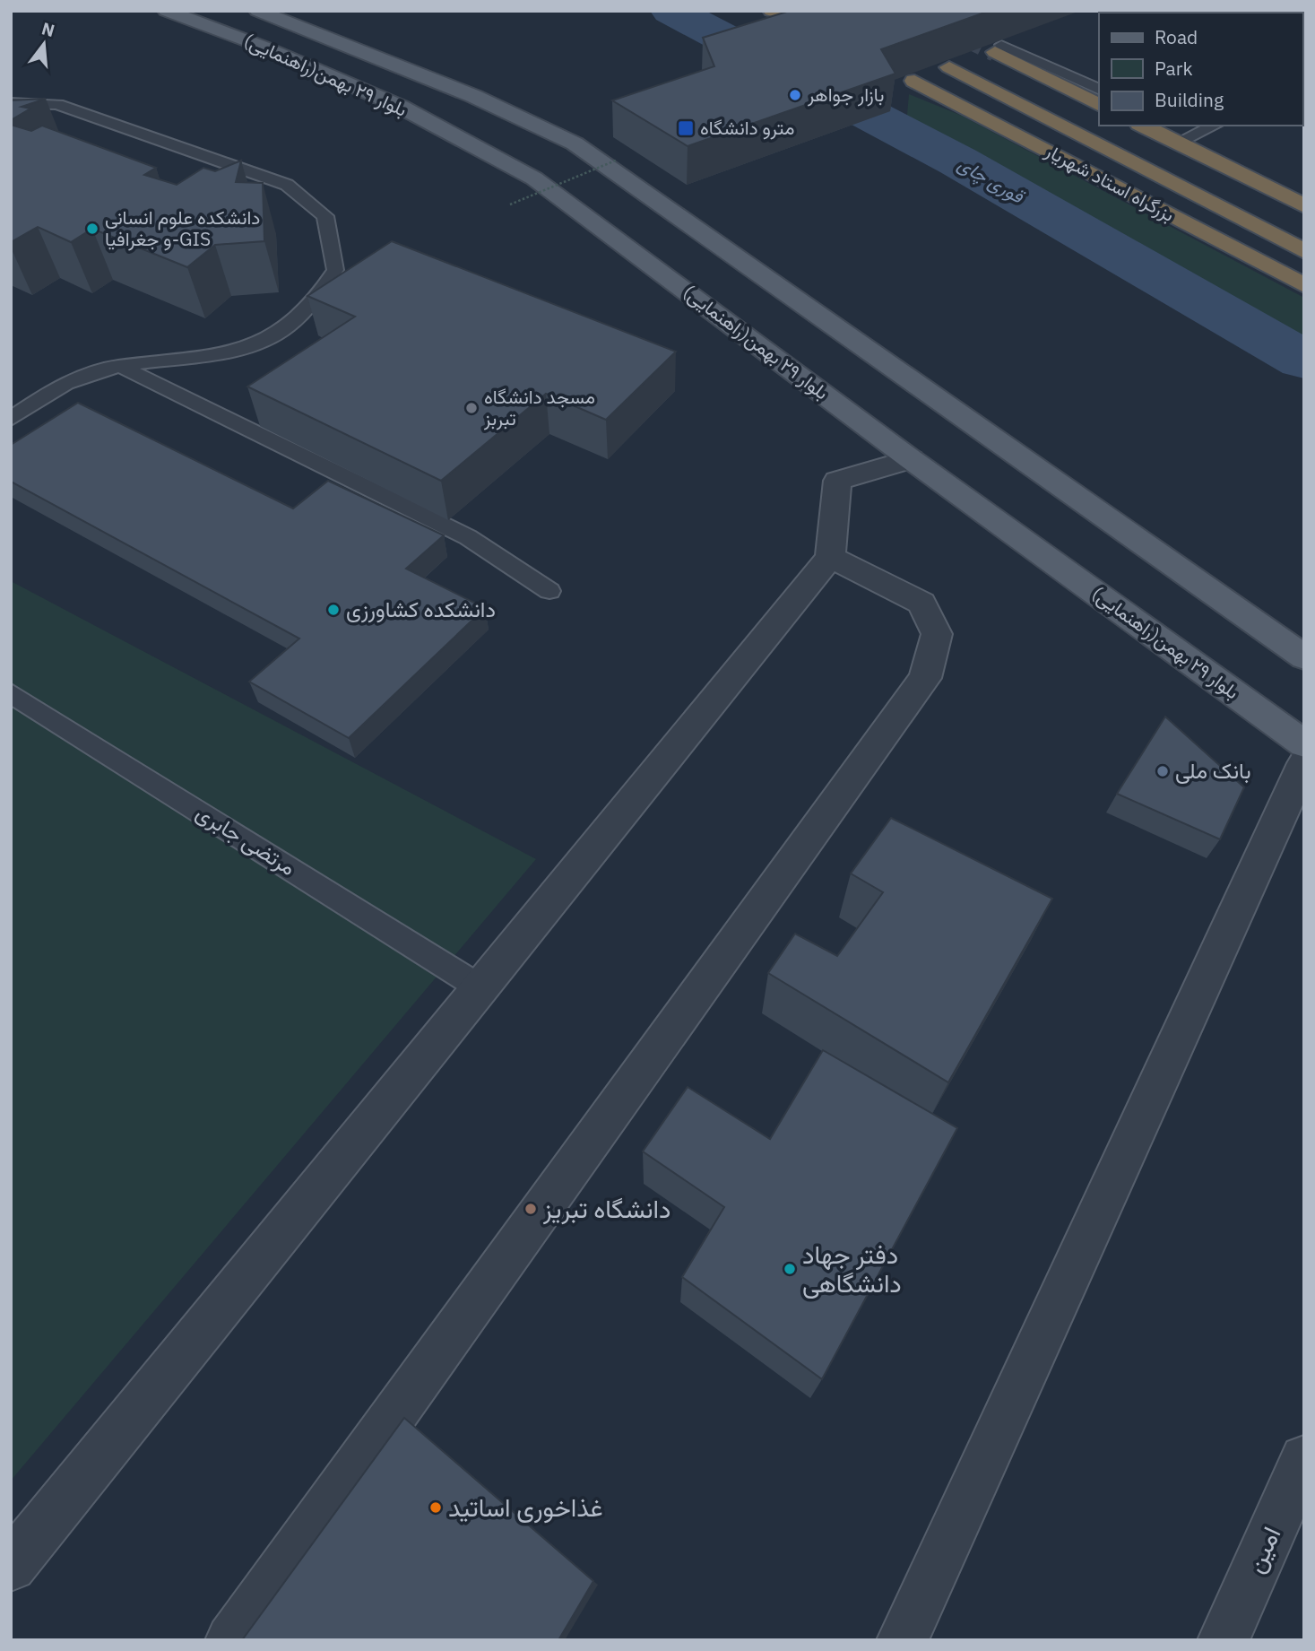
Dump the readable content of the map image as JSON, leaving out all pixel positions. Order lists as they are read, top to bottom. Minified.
{"streets":{"highway":["بزرگراه استاد شهریار"],"main road":["بلوار ٢٩ بهمن(راهنمایی)"],"street":["امین"],"lane":["مرتضی جابری"]},"water":["قوری چای"],"places":{"other":["بازار جواهر","دانشکده علوم انسانی و جغرافیا-GIS","مسجد دانشگاه تبربز","دانشکده کشاورزی","بانک ملی","دانشگاه تبریز","دفتر جهاد دانشگاهی","غذاخوری اساتید"],"transit":["مترو دانشگاه"]},"legend":["Road","Park","Building"],"north":"top"}
